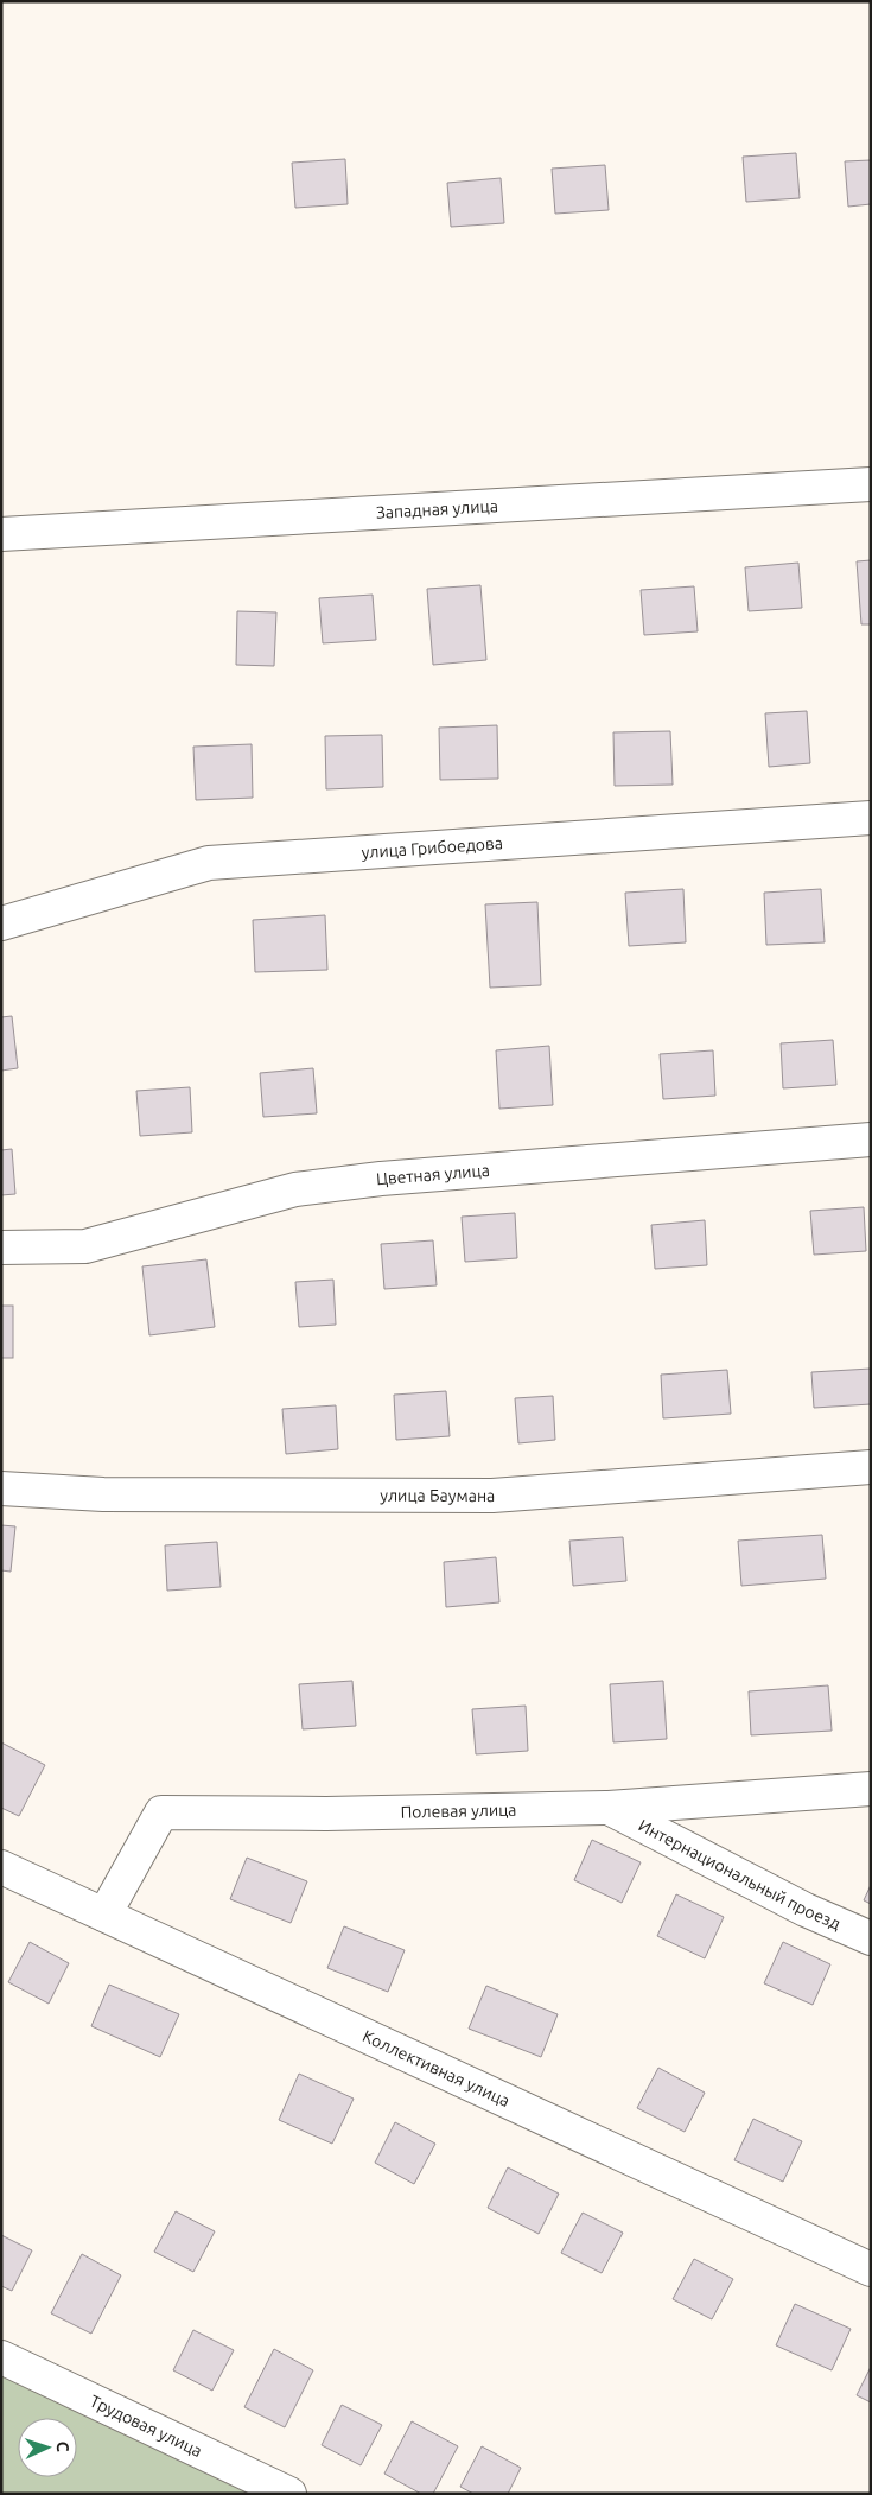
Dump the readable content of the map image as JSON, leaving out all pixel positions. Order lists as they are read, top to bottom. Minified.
{"streets":{"street":["Западная улица","улица Грибоедова","Цветная улица","улица Баумана","Полевая улица","Интернациональный проезд","Коллективная улица","Трудовая улица"]},"crossings":[["Полевая улица","Интернациональный проезд"],["Полевая улица","Коллективная улица"]],"north":"right"}
